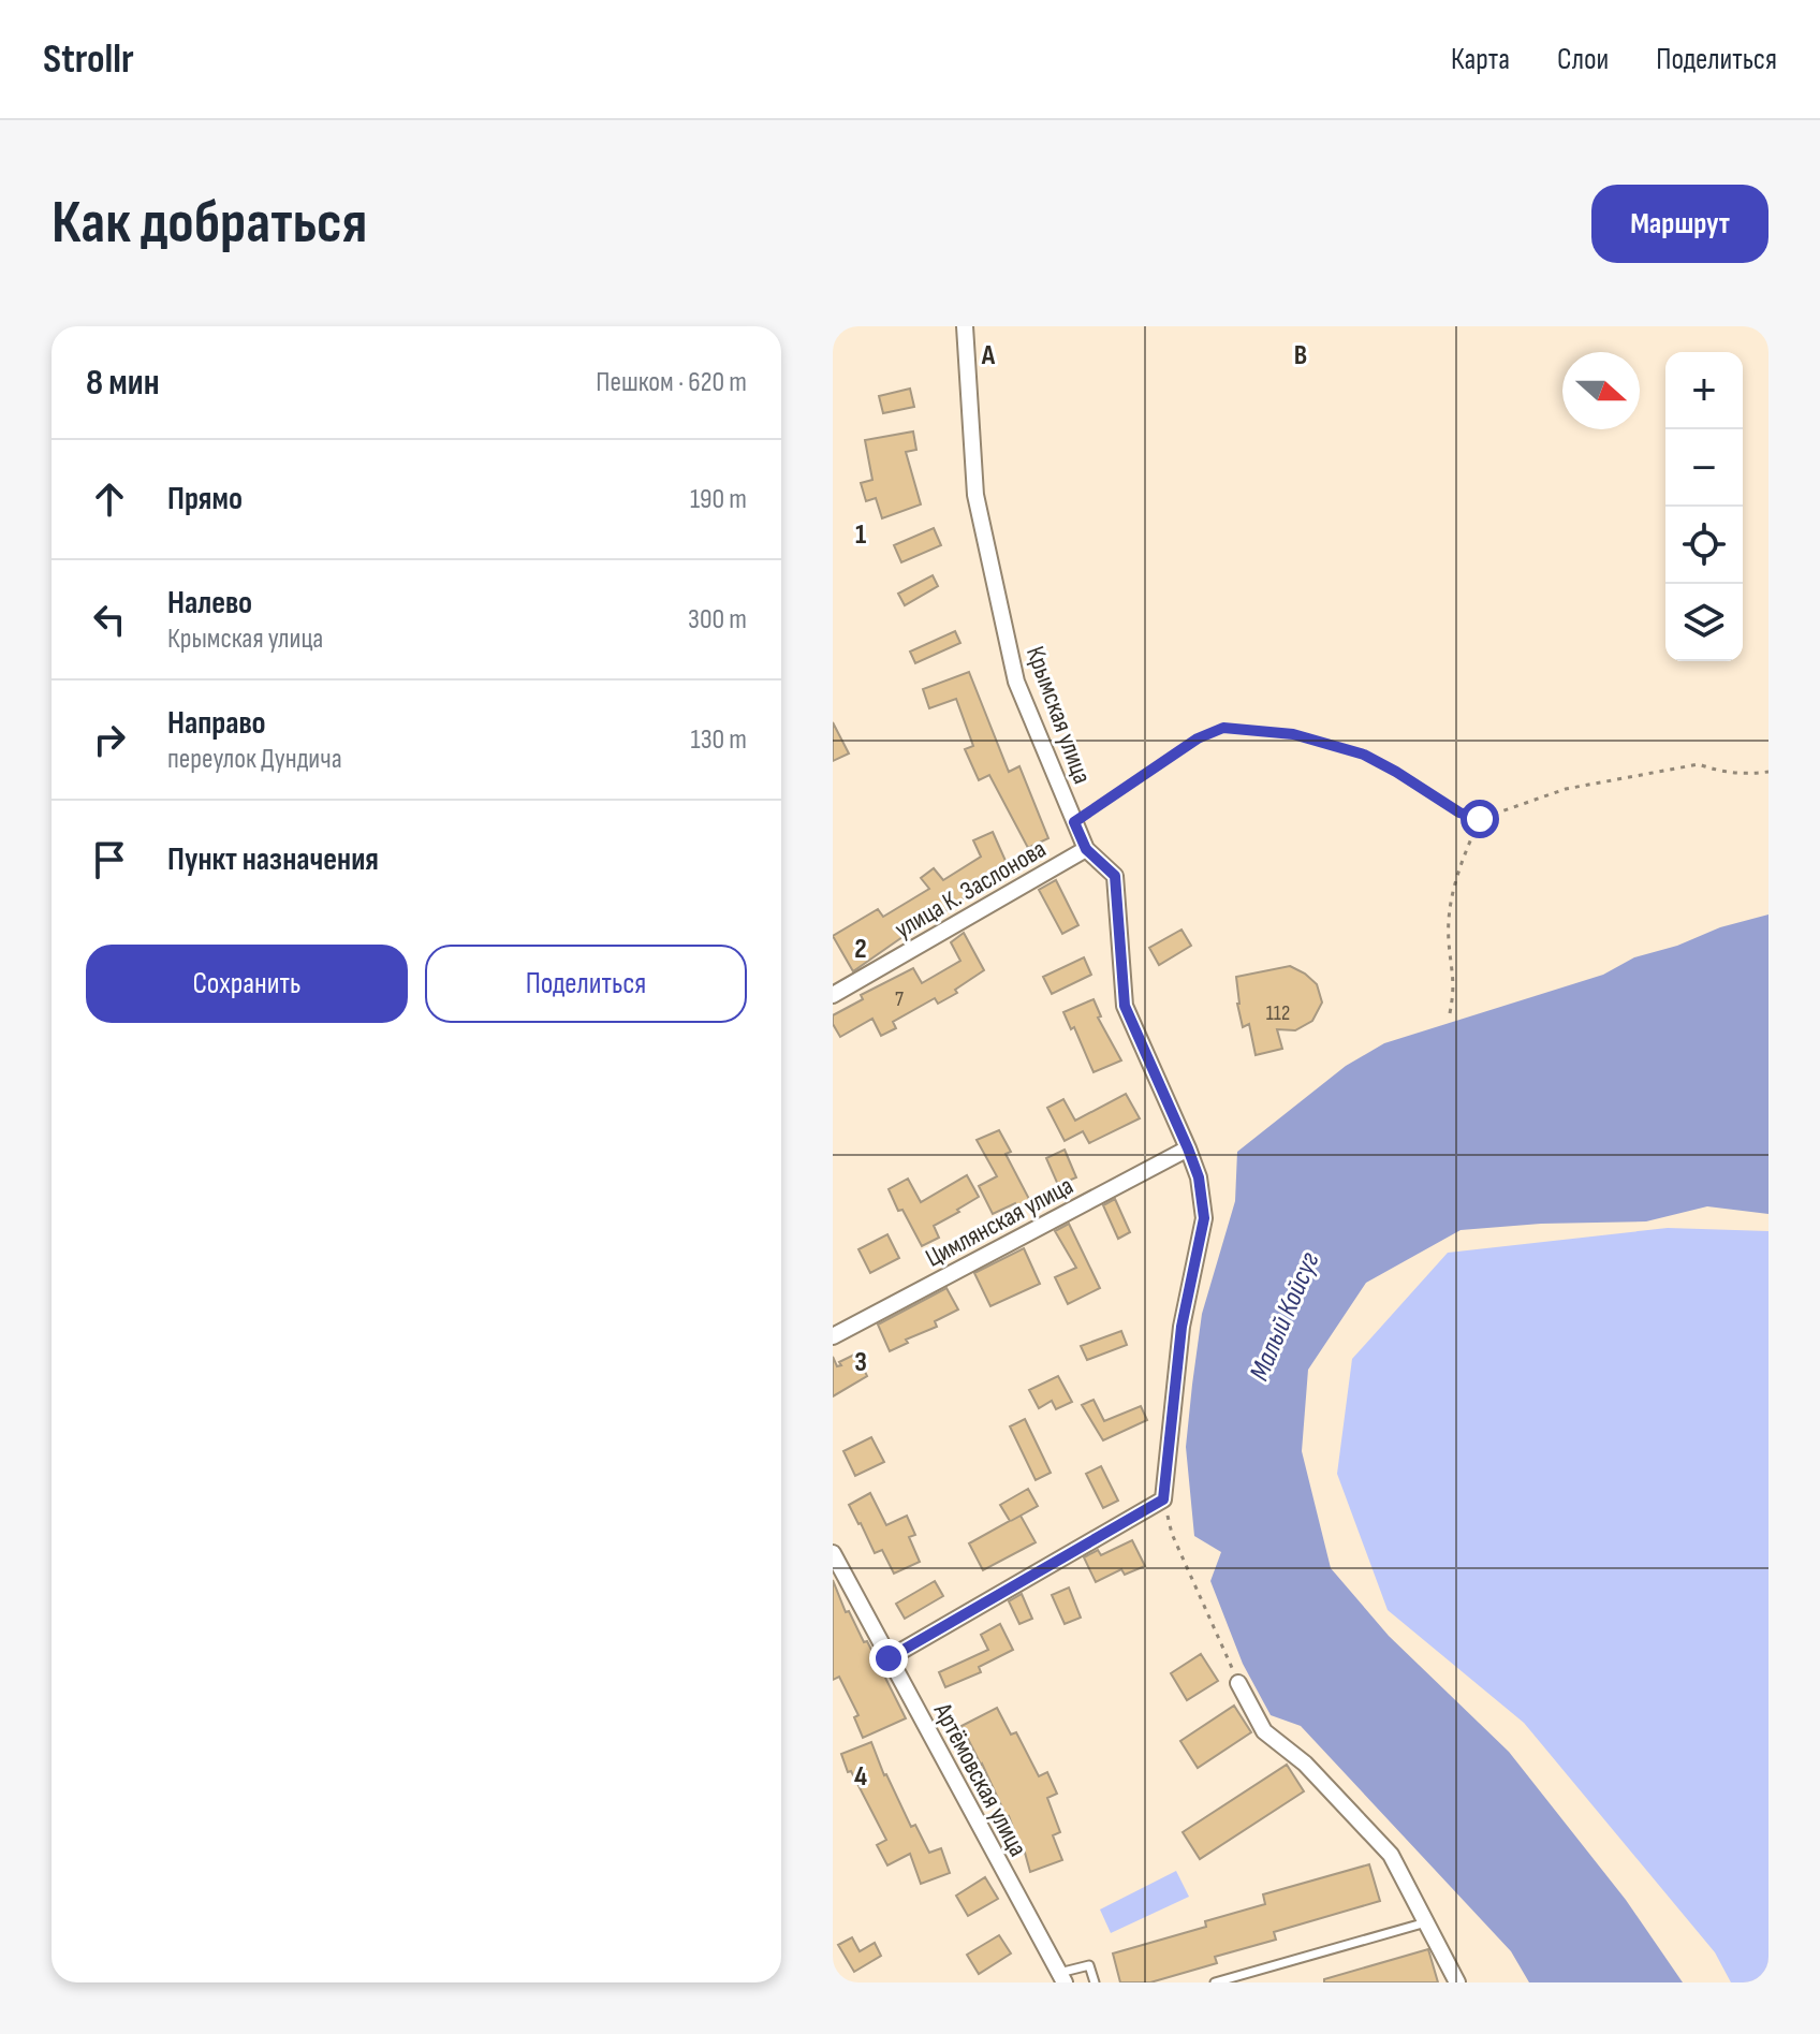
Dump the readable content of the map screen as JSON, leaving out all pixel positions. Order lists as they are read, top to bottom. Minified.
{"streets":{"street":["Крымская улица","улица К. Заслонова","Цимлянская улица","Артёмовская улица"]},"crossings":[["Крымская улица","улица К. Заслонова"],["Крымская улица","Цимлянская улица"]],"water":["Малый Койсуг"],"house_numbers":["7","112"],"north":"right","page":{"header":"Strollr","nav":["Карта","Слои","Поделиться"],"buttons":["Маршрут",["Сохранить","Поделиться"]],"title":"Как добраться","heading":["8 мин","Пешком · 620 m"],"map_buttons":["+","−"],"list":[["Прямо","190 m"],["Налево","Крымская улица","300 m"],["Направо","переулок Дундича","130 m"],"Пункт назначения"]},"grid":{"columns":["A","B"],"rows":["1","2","3","4"]}}
